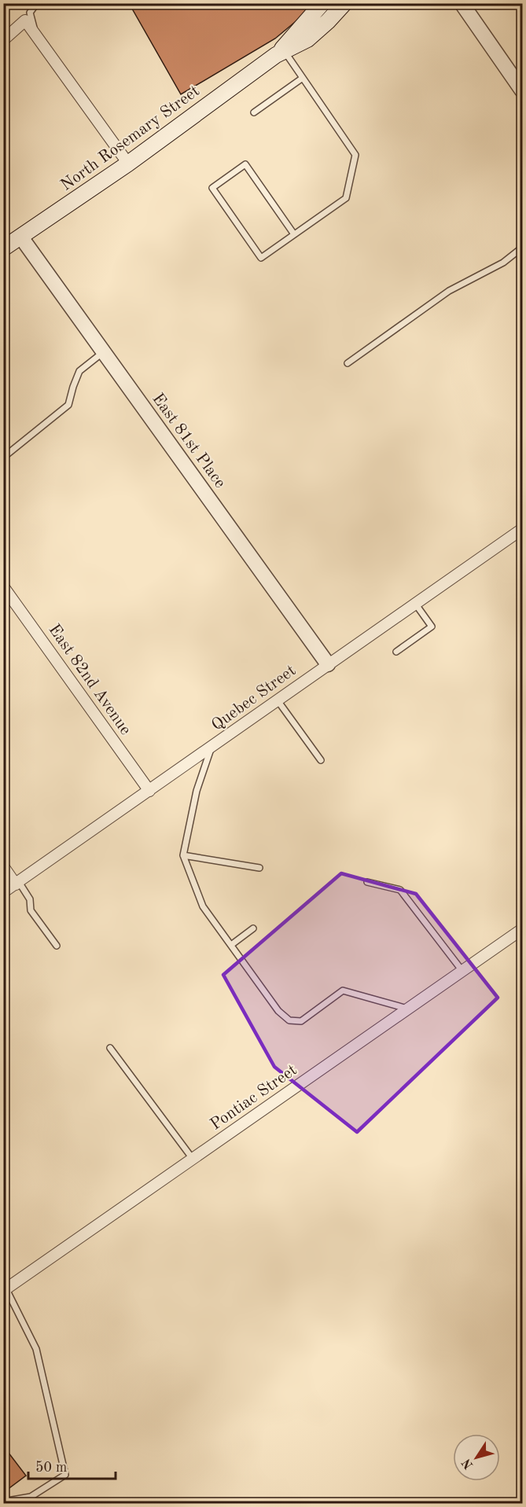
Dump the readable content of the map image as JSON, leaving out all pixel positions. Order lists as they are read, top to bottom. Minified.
{"streets":{"main road":["North Rosemary Street"],"street":["East 81st Place","East 82nd Avenue","Quebec Street","Pontiac Street"]},"crossings":[["North Rosemary Street","East 81st Place"],["East 81st Place","Quebec Street"],["East 82nd Avenue","Quebec Street"]],"scale_bar":"50 m","north":"bottom left"}
